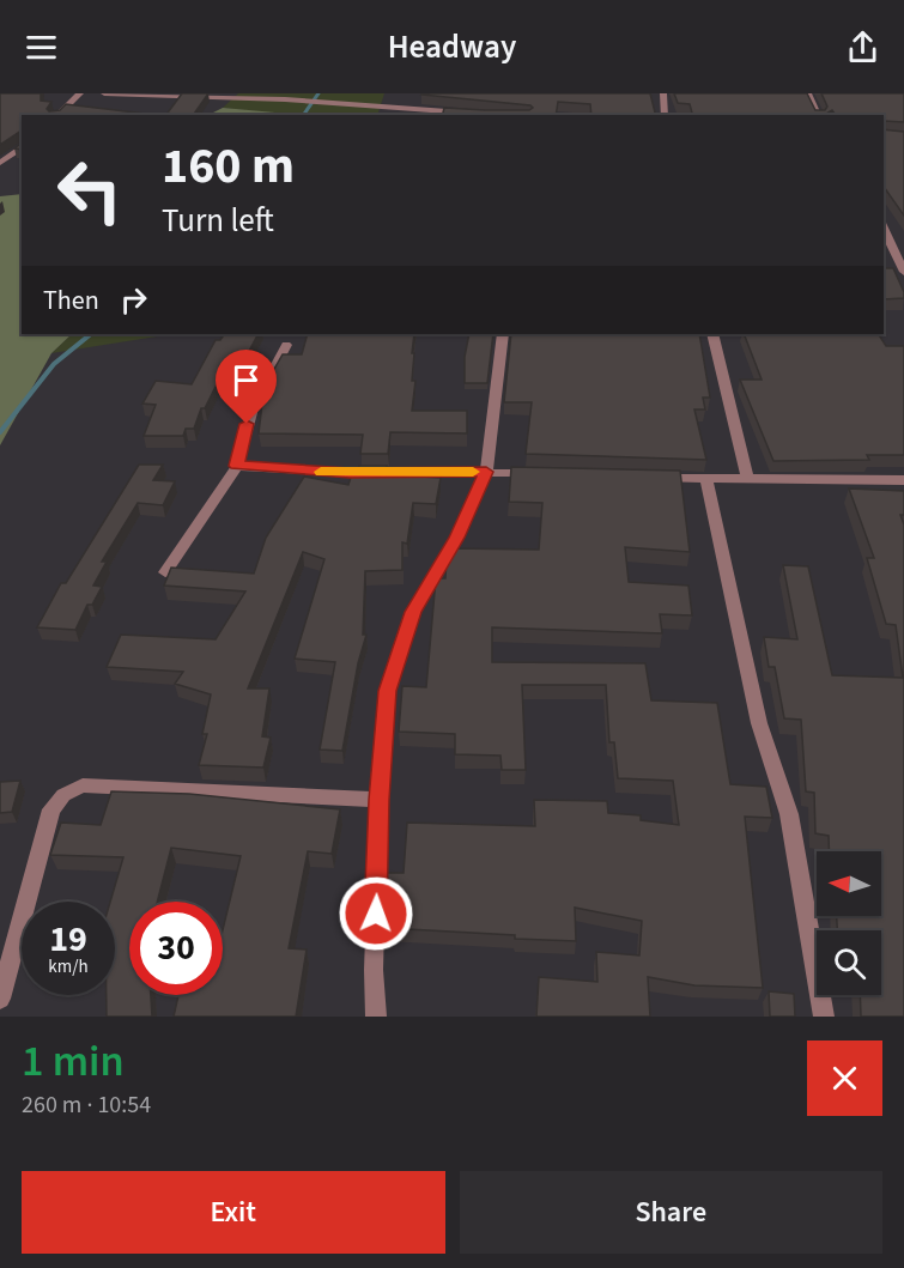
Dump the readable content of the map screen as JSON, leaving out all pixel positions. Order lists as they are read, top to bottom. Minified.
{"north":"left","page":{"header":"Headway","turn":["160 m","Turn left"],"then":"Then","speed":"19 km/h","limit":"30","heading":["1 min","260 m · 10:54"],"buttons":["Exit","Share"]}}
